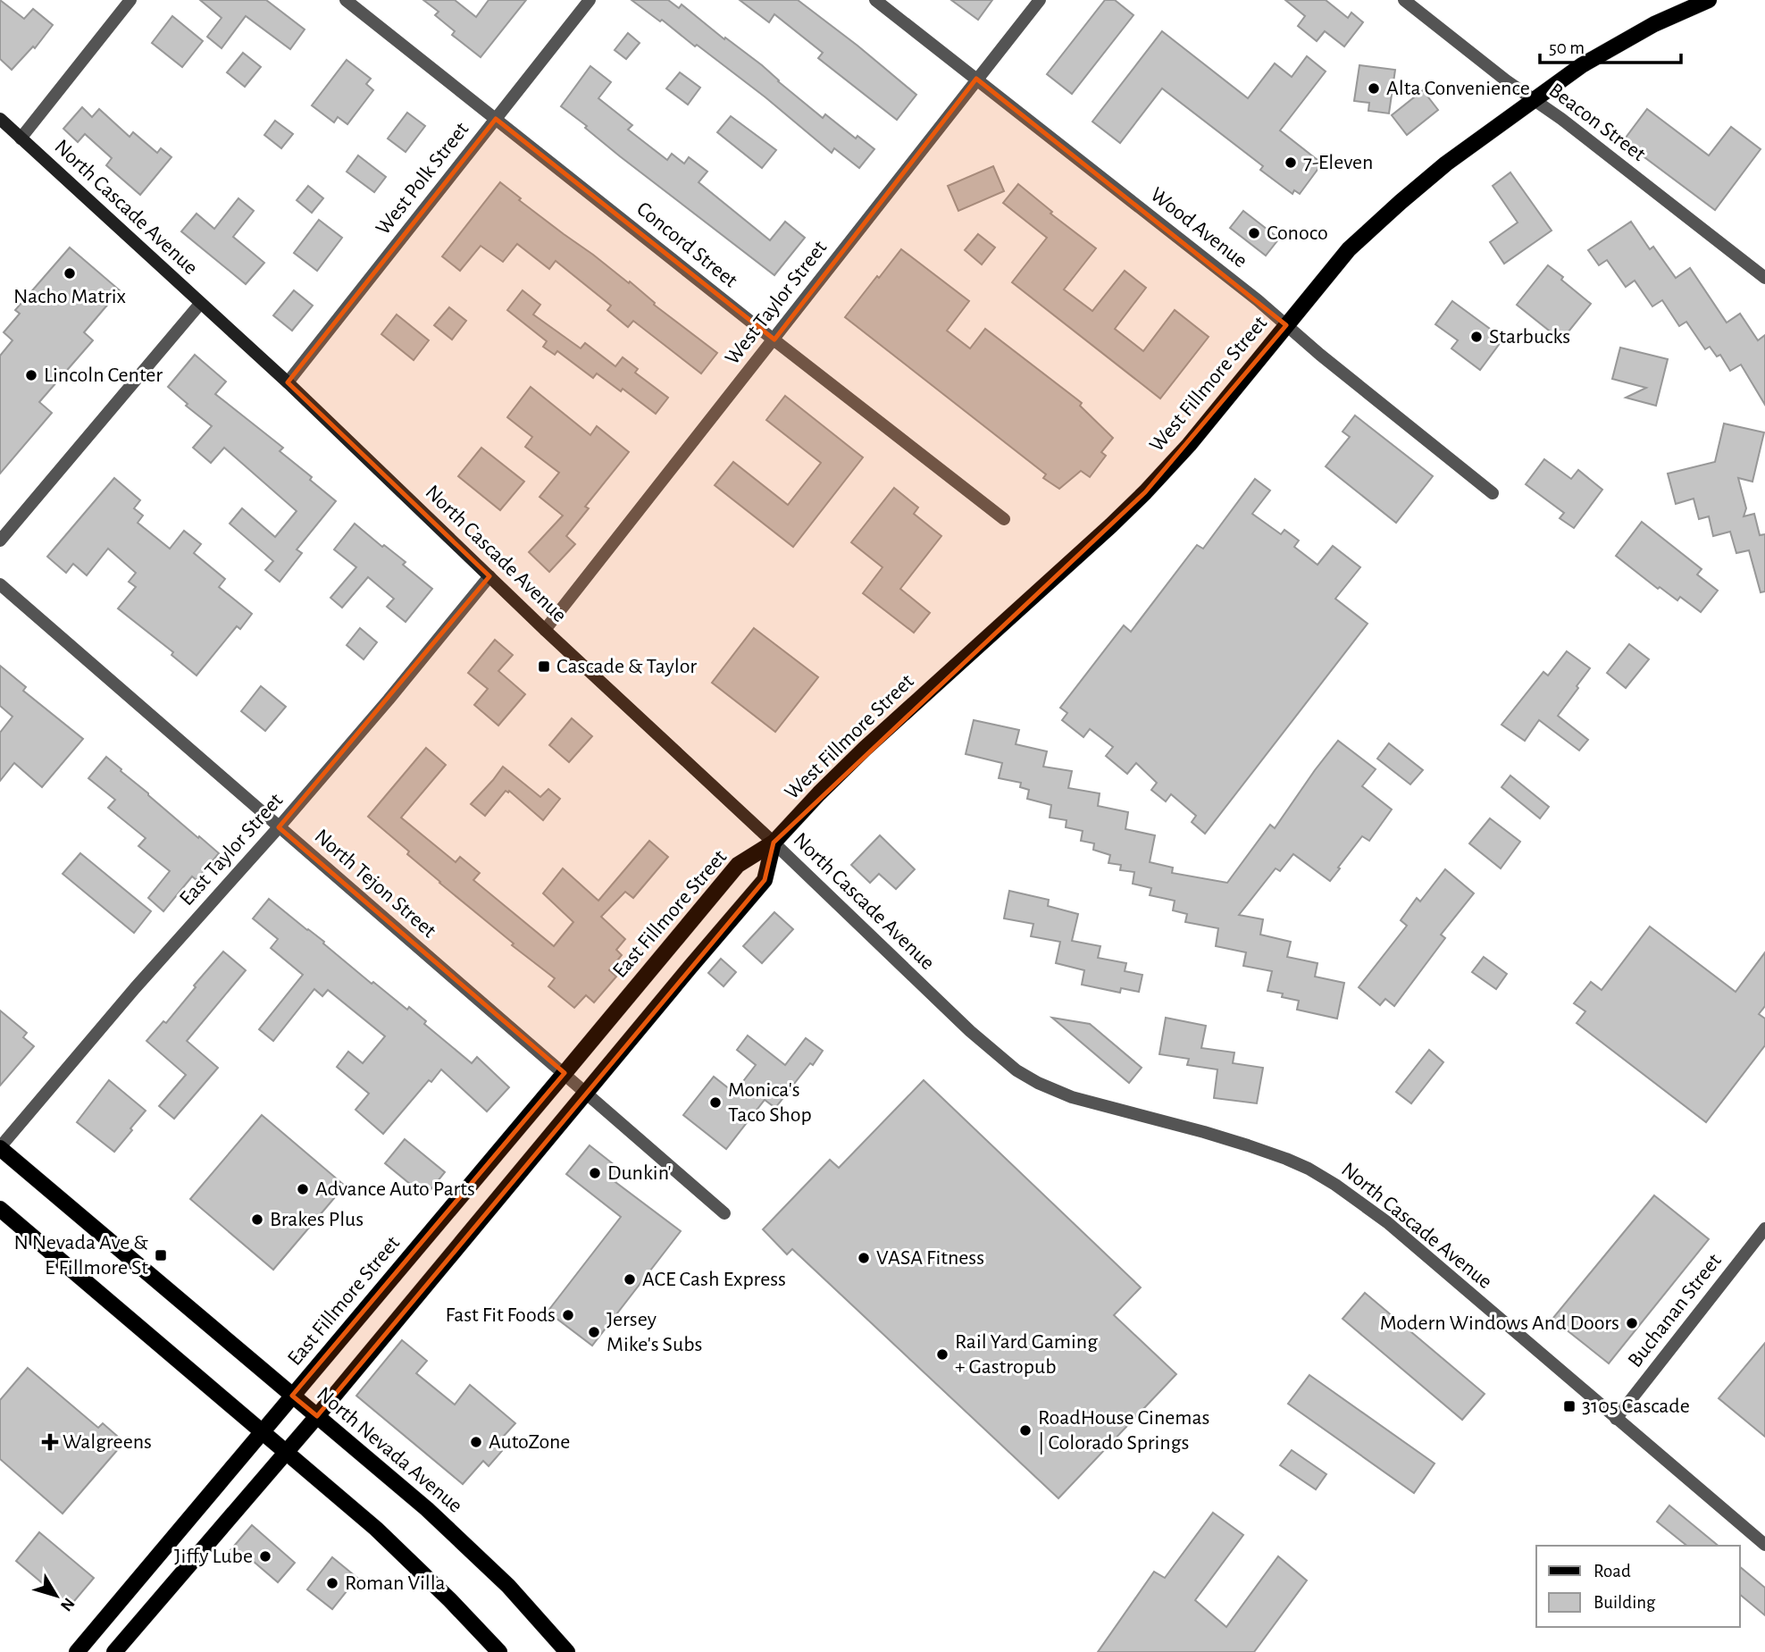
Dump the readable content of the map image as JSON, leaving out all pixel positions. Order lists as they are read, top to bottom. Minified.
{"streets":{"main road":["North Cascade Avenue","West Fillmore Street","East Fillmore Street","North Nevada Avenue"],"street":["Beacon Street","West Polk Street","Wood Avenue","Concord Street","West Taylor Street","East Taylor Street","North Tejon Street","Buchanan Street"]},"crossings":[["Beacon Street","West Fillmore Street"],["West Polk Street","North Cascade Avenue"],["West Polk Street","Concord Street"],["North Cascade Avenue","West Taylor Street"],["North Cascade Avenue","West Fillmore Street"],["North Cascade Avenue","East Taylor Street"],["North Cascade Avenue","East Fillmore Street"],["North Cascade Avenue","Buchanan Street"],["Wood Avenue","West Taylor Street"],["Wood Avenue","West Fillmore Street"],["Concord Street","West Taylor Street"],["West Fillmore Street","East Fillmore Street"],["East Taylor Street","North Tejon Street"],["East Taylor Street","North Nevada Avenue"],["North Tejon Street","East Fillmore Street"],["East Fillmore Street","North Nevada Avenue"]],"places":{"other":["Alta Convenience","7-Eleven","Conoco","Nacho Matrix","Starbucks","Lincoln Center","Monica's Taco Shop","Dunkin'","Advance Auto Parts","Brakes Plus","VASA Fitness","ACE Cash Express","Fast Fit Foods","Modern Windows And Doors","Jersey Mike's Subs","Rail Yard Gaming + Gastropub","RoadHouse Cinemas | Colorado Springs","AutoZone","Jiffy Lube","Roman Villa"],"transit":["Cascade & Taylor","N Nevada Ave & E Fillmore St","3105 Cascade"],"health":["Walgreens"]},"legend":["Road","Building"],"scale_bar":"50 m","north":"bottom right"}
